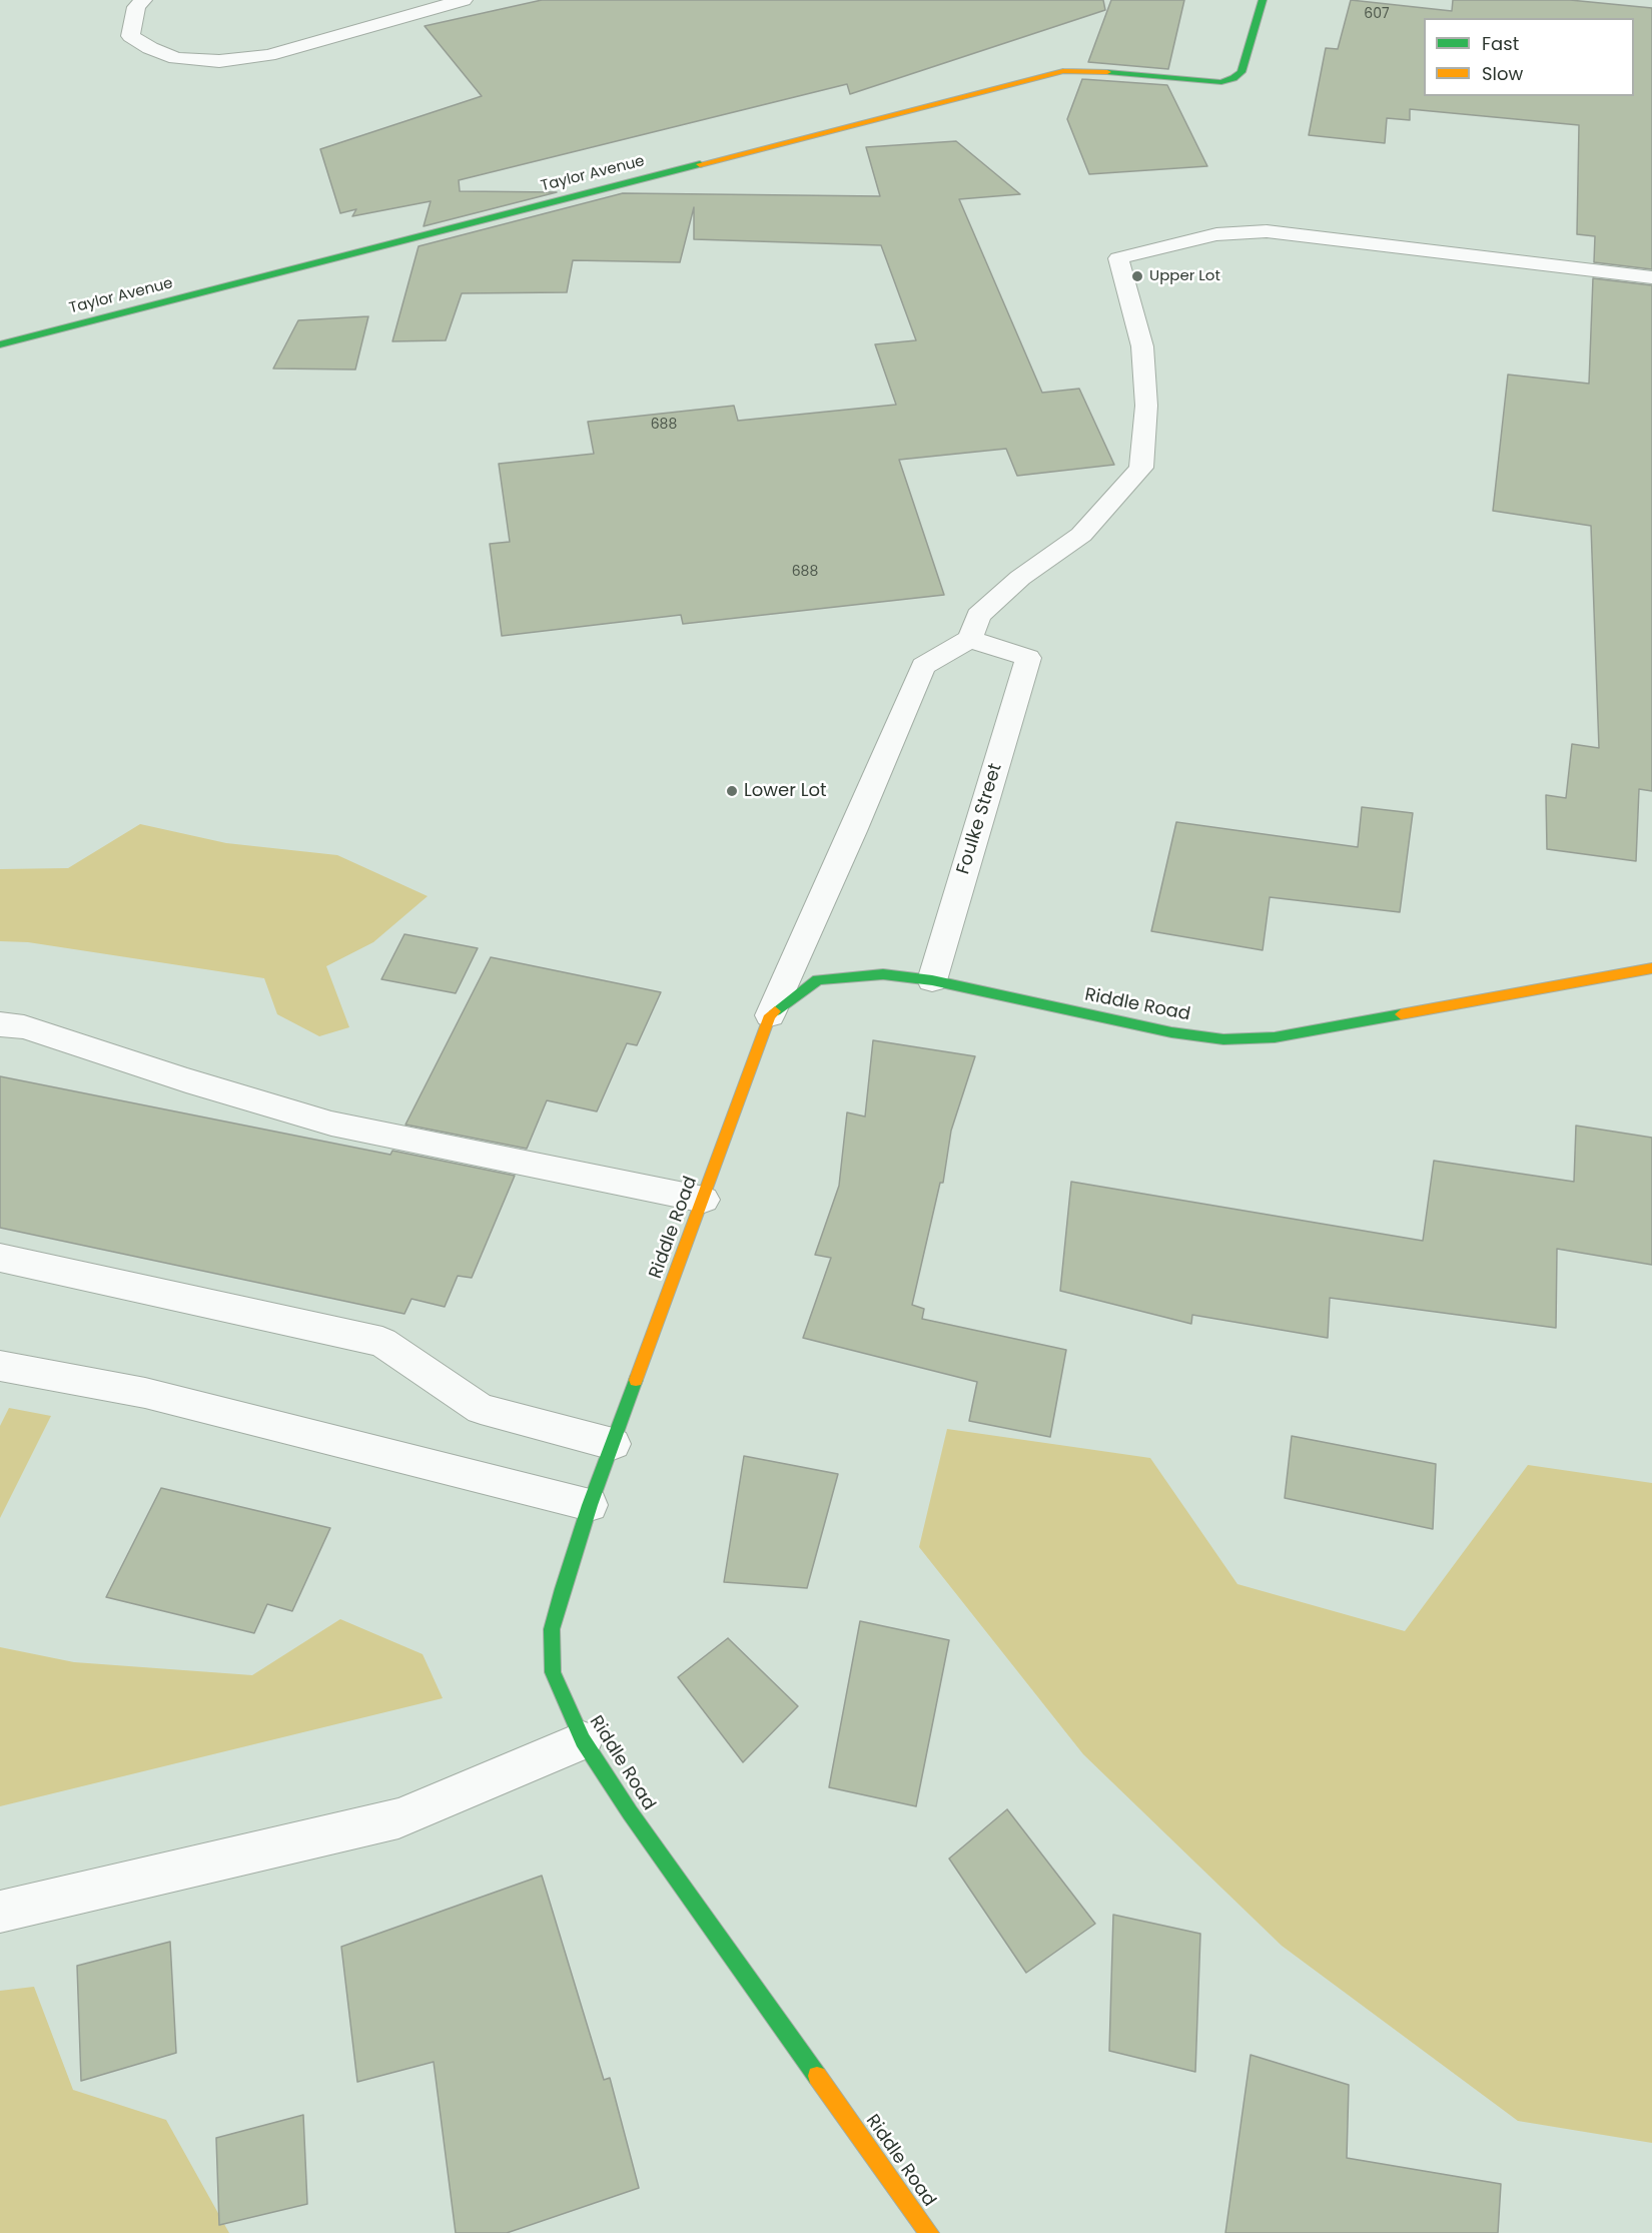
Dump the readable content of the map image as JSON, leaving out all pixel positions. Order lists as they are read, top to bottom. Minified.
{"streets":{"street":["Taylor Avenue","Riddle Road"],"lane":["Foulke Street"]},"crossings":[["Foulke Street","Riddle Road"]],"places":["Upper Lot","Lower Lot"],"house_numbers":["607","688","688"],"legend":["Fast","Slow"]}
